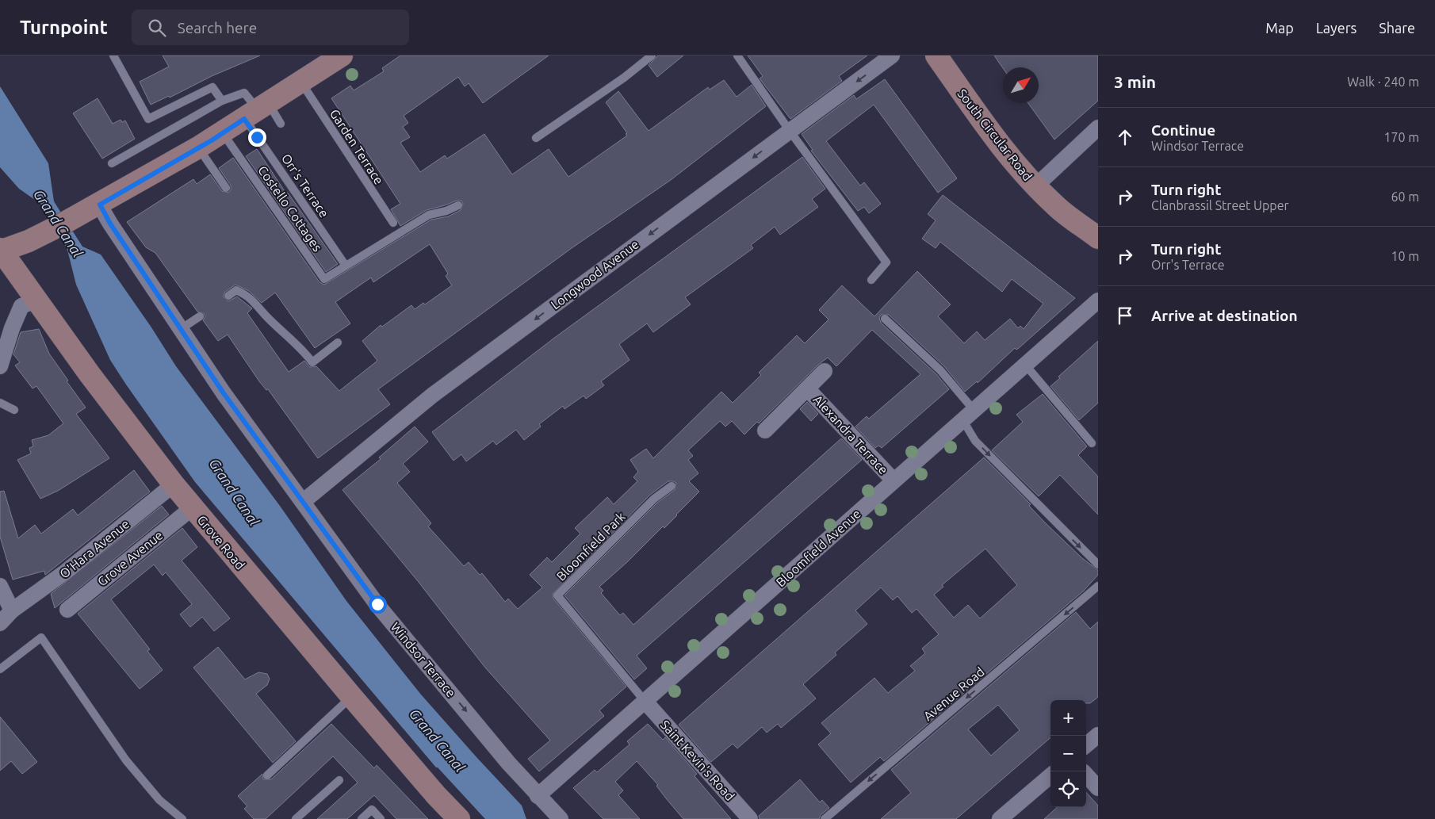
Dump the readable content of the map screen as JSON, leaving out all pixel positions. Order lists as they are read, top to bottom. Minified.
{"streets":{"main road":["South Circular Road","Grove Road"],"street":["Longwood Avenue","Alexandra Terrace","Bloomfield Avenue","O'Hara Avenue","Grove Avenue","Windsor Terrace","Saint Kevin's Road"],"lane":["Garden Terrace","Orr's Terrace","Costello Cottages","Bloomfield Park","Avenue Road"]},"crossings":[["Orr's Terrace","Costello Cottages"],["Longwood Avenue","Windsor Terrace"],["Alexandra Terrace","Bloomfield Avenue"],["Grove Road","O'Hara Avenue"],["Grove Road","Grove Avenue"],["Bloomfield Park","Bloomfield Avenue"],["Bloomfield Park","Saint Kevin's Road"],["Bloomfield Avenue","Windsor Terrace"],["Bloomfield Avenue","Saint Kevin's Road"]],"one_way":["Longwood Avenue","Windsor Terrace","Avenue Road"],"water":["Grand Canal"],"north":"top right","page":{"header":"Turnpoint","search":"Search here","nav":["Map","Layers","Share"],"heading":["3 min","Walk · 240 m"],"list":[["Continue","Windsor Terrace","170 m"],["Turn right","Clanbrassil Street Upper","60 m"],["Turn right","Orr's Terrace","10 m"],"Arrive at destination"],"map_buttons":["+","−"]}}
